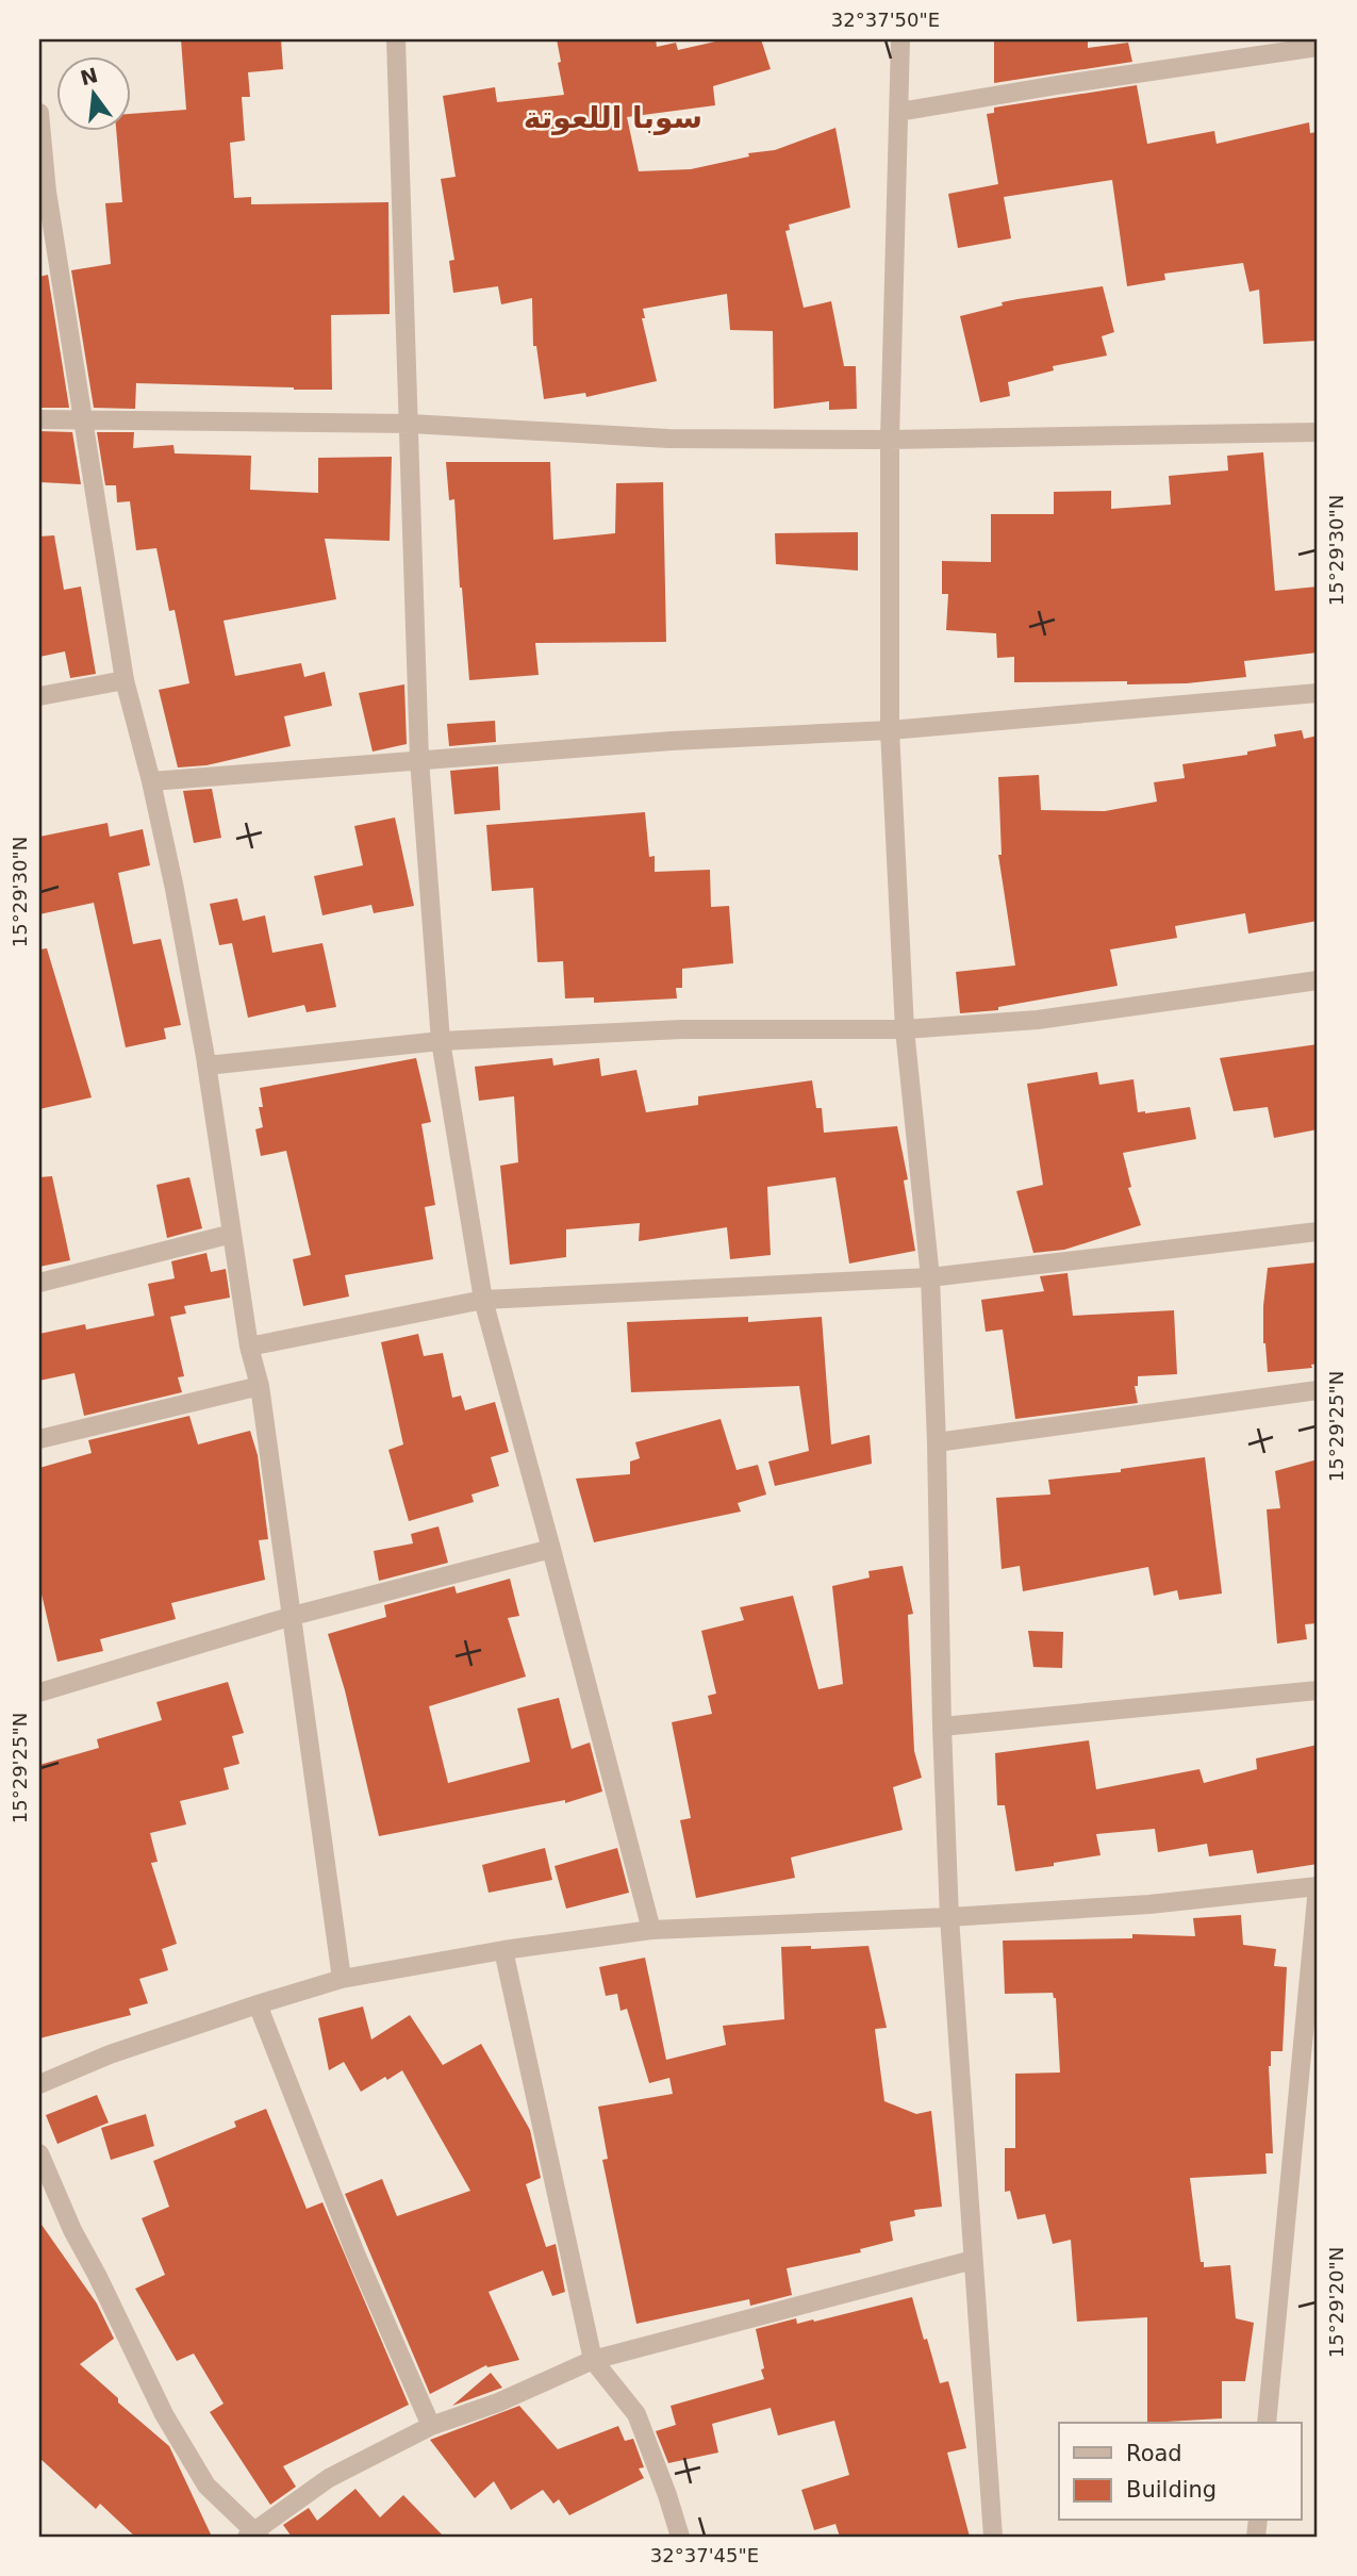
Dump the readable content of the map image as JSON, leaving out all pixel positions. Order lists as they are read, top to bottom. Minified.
{"districts":["سوبا اللعوتة"],"legend":["Road","Building"],"north":"top","coordinates":["32°37'50\"E","15°29'30\"N","15°29'25\"N","15°29'20\"N","32°37'45\"E"]}
